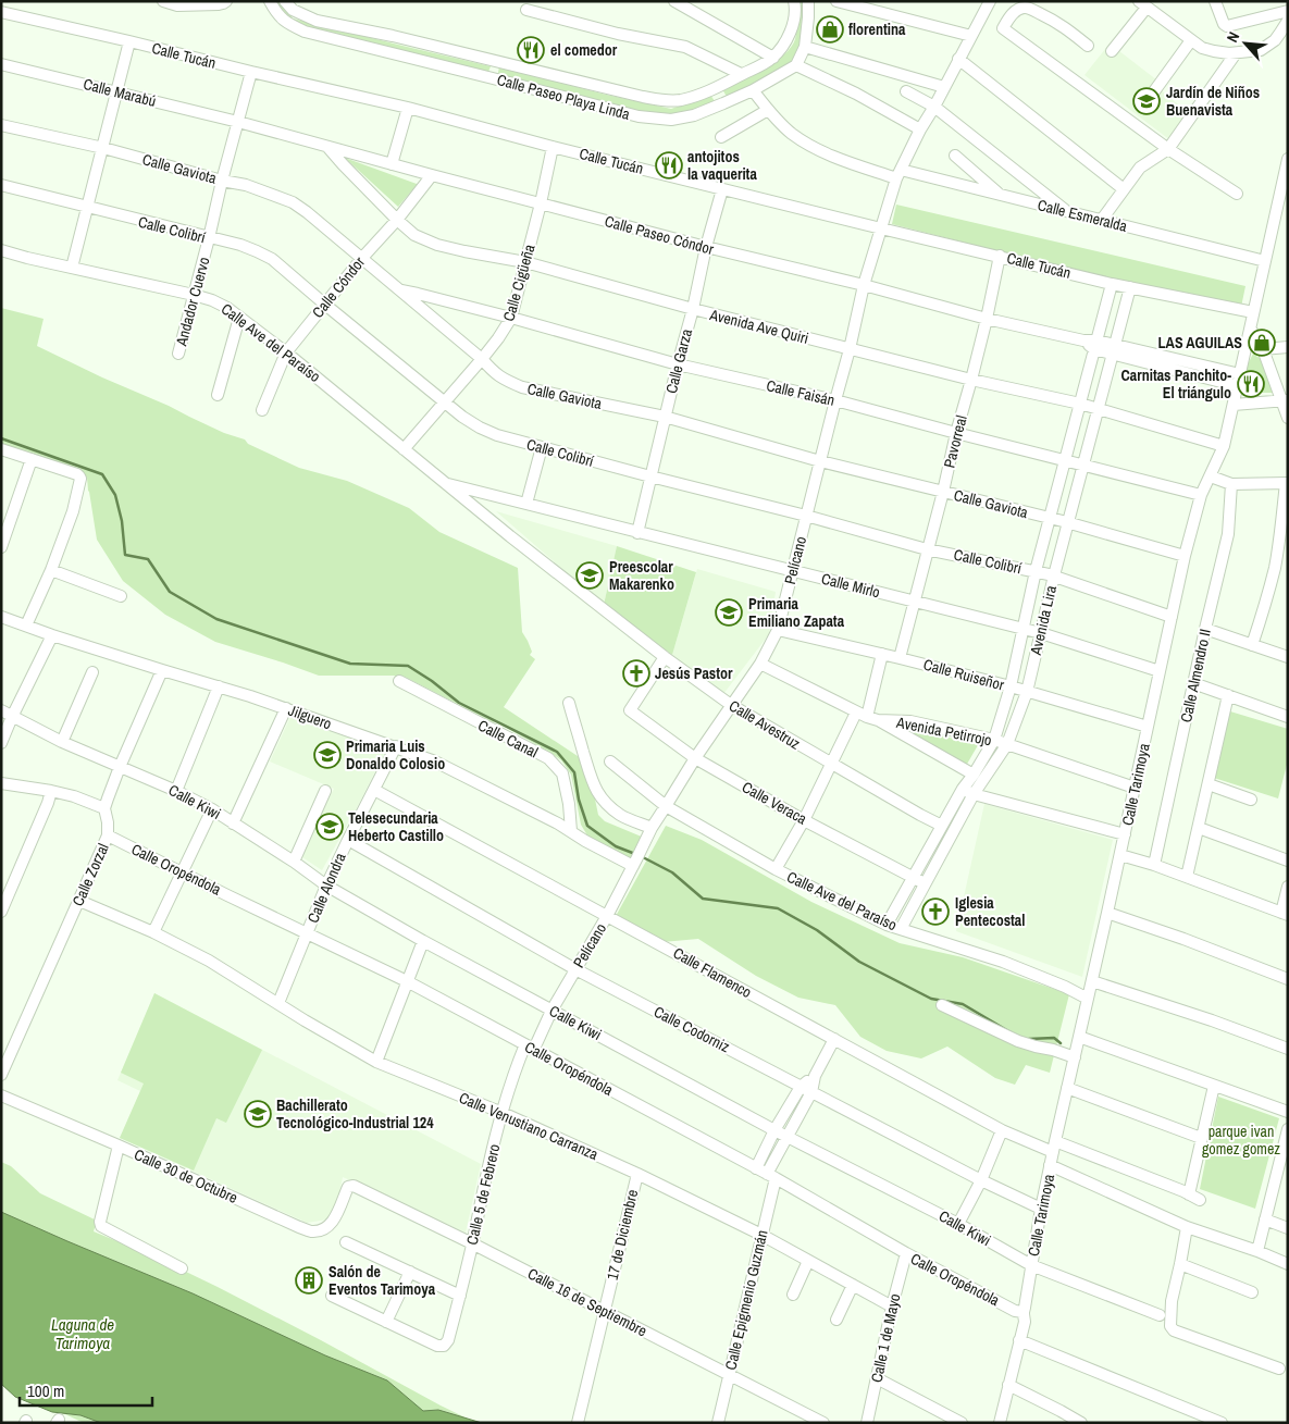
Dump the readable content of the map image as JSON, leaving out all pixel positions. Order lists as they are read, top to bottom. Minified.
{"streets":{"street":["Calle Tucán","Calle Marabú","Calle Paseo Playa Linda","Calle Gaviota","Calle Esmeralda","Calle Colibrí","Calle Paseo Cóndor","Calle Cigüeña","Calle Cóndor","Andador Cuervo","Avenida Ave Quiri","Calle Ave del Paraíso","Calle Garza","Calle Faisán","Pavorreal","Pelícano","Calle Mirlo","Avenida Lira","Calle Ruiseñor","Calle Almendro II","Jilguero","Calle Avestruz","Avenida Petirrojo","Calle Canal","Calle Tarimoya","Calle Kiwi","Calle Veraca","Calle Oropéndola","Calle Zorzal","Calle Alondra","Calle Flamenco","Calle Codorniz","Calle Venustiano Carranza","Calle 30 de Octubre","Calle 5 de Febrero","17 de Diciembre","Calle Epigmenio Guzmán","Calle 16 de Septiembre","Calle 1 de Mayo"]},"crossings":[["Calle Tucán","Calle Cigüeña"],["Calle Tucán","Andador Cuervo"],["Calle Tucán","Calle Garza"],["Calle Tucán","Pavorreal"],["Calle Tucán","Pelícano"],["Calle Tucán","Avenida Lira"],["Calle Tucán","Calle Tarimoya"],["Calle Marabú","Calle Paseo Cóndor"],["Calle Marabú","Andador Cuervo"],["Calle Paseo Playa Linda","Calle Esmeralda"],["Calle Gaviota","Calle Cigüeña"],["Calle Gaviota","Calle Cóndor"],["Calle Gaviota","Andador Cuervo"],["Calle Gaviota","Calle Garza"],["Calle Gaviota","Calle Faisán"],["Calle Gaviota","Pavorreal"],["Calle Gaviota","Pelícano"],["Calle Gaviota","Avenida Lira"],["Calle Gaviota","Calle Tarimoya"],["Calle Esmeralda","Pelícano"],["Calle Esmeralda","Calle Tarimoya"],["Calle Colibrí","Calle Cigüeña"],["Calle Colibrí","Calle Cóndor"],["Calle Colibrí","Andador Cuervo"],["Calle Colibrí","Calle Garza"],["Calle Colibrí","Pavorreal"],["Calle Colibrí","Pelícano"],["Calle Colibrí","Avenida Lira"],["Calle Colibrí","Calle Tarimoya"],["Calle Paseo Cóndor","Calle Cigüeña"],["Calle Paseo Cóndor","Calle Cóndor"],["Calle Paseo Cóndor","Andador Cuervo"],["Calle Paseo Cóndor","Avenida Ave Quiri"],["Calle Paseo Cóndor","Calle Garza"],["Calle Paseo Cóndor","Pavorreal"],["Calle Paseo Cóndor","Pelícano"],["Calle Paseo Cóndor","Avenida Lira"],["Calle Paseo Cóndor","Calle Tarimoya"],["Calle Cigüeña","Avenida Ave Quiri"],["Calle Cigüeña","Calle Ave del Paraíso"],["Calle Cigüeña","Calle Faisán"],["Calle Cóndor","Avenida Ave Quiri"],["Calle Cóndor","Calle Ave del Paraíso"],["Andador Cuervo","Calle Ave del Paraíso"],["Avenida Ave Quiri","Calle Garza"],["Avenida Ave Quiri","Pavorreal"],["Avenida Ave Quiri","Pelícano"],["Avenida Ave Quiri","Avenida Lira"],["Avenida Ave Quiri","Calle Tarimoya"],["Calle Ave del Paraíso","Pelícano"],["Calle Ave del Paraíso","Calle Mirlo"],["Calle Ave del Paraíso","Avenida Lira"],["Calle Ave del Paraíso","Calle Avestruz"],["Calle Ave del Paraíso","Calle Tarimoya"],["Calle Garza","Calle Faisán"],["Calle Garza","Calle Mirlo"],["Calle Faisán","Pavorreal"],["Calle Faisán","Pelícano"],["Calle Faisán","Avenida Lira"],["Calle Faisán","Calle Tarimoya"],["Pavorreal","Calle Mirlo"],["Pavorreal","Calle Ruiseñor"],["Pelícano","Calle Mirlo"],["Pelícano","Calle Ruiseñor"],["Pelícano","Jilguero"],["Pelícano","Calle Avestruz"],["Pelícano","Avenida Petirrojo"],["Pelícano","Calle Kiwi"],["Pelícano","Calle Veraca"],["Pelícano","Calle Oropéndola"],["Pelícano","Calle Flamenco"],["Pelícano","Calle Codorniz"],["Pelícano","Calle 5 de Febrero"],["Calle Mirlo","Avenida Lira"],["Calle Mirlo","Calle Avestruz"],["Calle Mirlo","Calle Tarimoya"],["Avenida Lira","Calle Ruiseñor"],["Avenida Lira","Calle Avestruz"],["Avenida Lira","Avenida Petirrojo"],["Avenida Lira","Calle Veraca"],["Calle Ruiseñor","Calle Tarimoya"],["Jilguero","Calle Canal"],["Jilguero","Calle Zorzal"],["Jilguero","Calle Alondra"],["Calle Avestruz","Calle Veraca"],["Avenida Petirrojo","Calle Tarimoya"],["Calle Tarimoya","Calle Kiwi"],["Calle Tarimoya","Calle Oropéndola"],["Calle Tarimoya","Calle Flamenco"],["Calle Tarimoya","Calle Codorniz"],["Calle Kiwi","Calle Zorzal"],["Calle Kiwi","Calle Alondra"],["Calle Oropéndola","Calle Zorzal"],["Calle Oropéndola","Calle Alondra"],["Calle Oropéndola","Calle 5 de Febrero"],["Calle Oropéndola","Calle Epigmenio Guzmán"],["Calle Oropéndola","Calle 1 de Mayo"],["Calle Zorzal","Calle Venustiano Carranza"],["Calle Alondra","Calle Flamenco"],["Calle Alondra","Calle Codorniz"],["Calle Alondra","Calle Venustiano Carranza"],["Calle Venustiano Carranza","Calle 5 de Febrero"],["Calle Venustiano Carranza","17 de Diciembre"],["Calle Venustiano Carranza","Calle Epigmenio Guzmán"],["Calle Venustiano Carranza","Calle 1 de Mayo"],["Calle 30 de Octubre","Calle 16 de Septiembre"],["Calle 5 de Febrero","Calle 16 de Septiembre"],["17 de Diciembre","Calle 16 de Septiembre"],["Calle Epigmenio Guzmán","Calle 16 de Septiembre"]],"water":["Laguna de Tarimoya"],"parks":["parque ivan gomez gomez"],"places":{"shop":["florentina","LAS AGUILAS"],"restaurant":["el comedor","antojitos la vaquerita","Carnitas Panchito- El triángulo"],"school or university":["Jardín de Niños Buenavista","Preescolar Makarenko","Primaria Emiliano Zapata","Primaria Luis Donaldo Colosio","Telesecundaria Heberto Castillo","Bachillerato Tecnológico-Industrial 124"],"church":["Jesús Pastor","Iglesia Pentecostal"],"building":["Salón de Eventos Tarimoya"]},"scale_bar":"100 m","north":"top left"}
